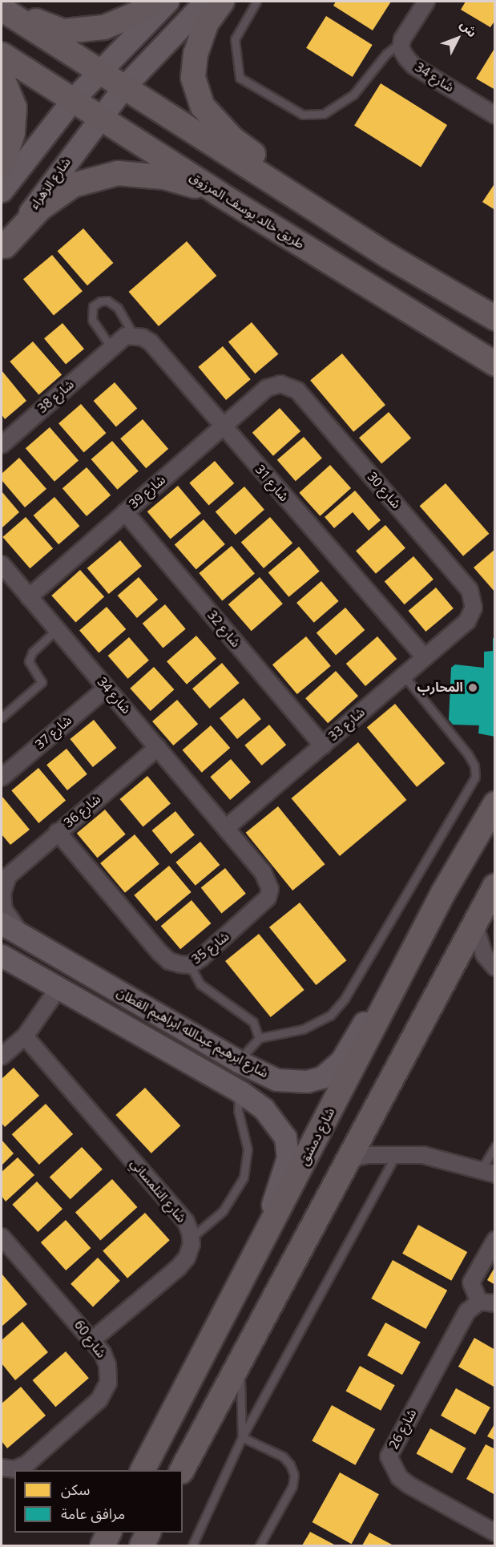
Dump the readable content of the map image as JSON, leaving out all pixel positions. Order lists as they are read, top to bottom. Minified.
{"streets":{"main road":["طريق خالد يوسف المرزوق","شارع دمشق"],"street":["شارع 34","شارع الزهراء","شارع 38","شارع 31","شارع 30","شارع 39","شارع 32","شارع 33","شارع 37","شارع 36","شارع 35","شارع ابرهيم عبدالله ابراهيم القطان","شارع التلمساني","شارع 60","شارع 26"]},"crossings":[["شارع 34","شارع 39"],["شارع 34","شارع 33"],["شارع 34","شارع 37"],["شارع 34","شارع 36"],["شارع 34","شارع 35"],["شارع الزهراء","طريق خالد يوسف المرزوق"],["شارع 31","شارع 39"],["شارع 31","شارع 33"],["شارع 30","شارع 39"],["شارع 30","شارع 33"],["شارع 39","شارع 32"],["شارع 32","شارع 33"],["شارع 33","شارع 35"],["شارع 36","شارع 35"],["شارع 36","شارع ابرهيم عبدالله ابراهيم القطان"],["شارع ابرهيم عبدالله ابراهيم القطان","شارع دمشق"],["شارع التلمساني","شارع 60"]],"places":["المحارب"],"legend":["سكن","مرافق عامة"],"north":"top right"}
